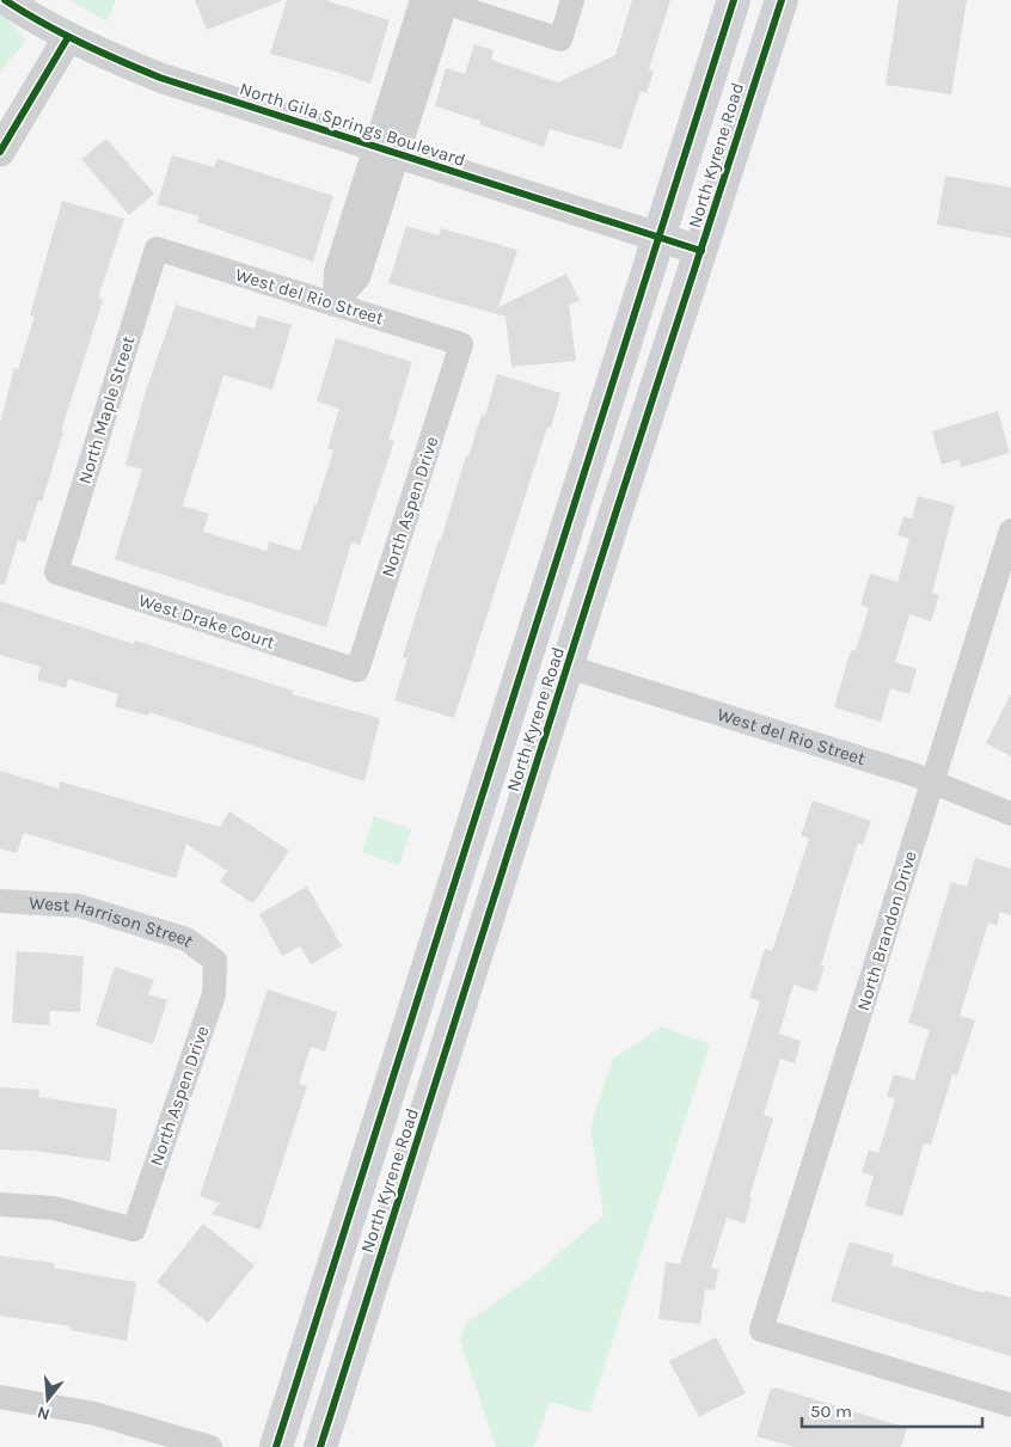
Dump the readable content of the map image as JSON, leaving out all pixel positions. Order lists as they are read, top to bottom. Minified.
{"streets":{"main road":["North Kyrene Road"],"street":["North Gila Springs Boulevard","West del Rio Street","North Maple Street","North Aspen Drive","West Drake Court","West Harrison Street","North Brandon Drive"]},"crossings":[["North Gila Springs Boulevard","North Kyrene Road"],["North Kyrene Road","West del Rio Street"],["West del Rio Street","North Maple Street"],["West del Rio Street","North Aspen Drive"],["West del Rio Street","North Brandon Drive"],["North Maple Street","West Drake Court"],["North Aspen Drive","West Drake Court"],["North Aspen Drive","West Harrison Street"]],"scale_bar":"50 m","north":"bottom"}
